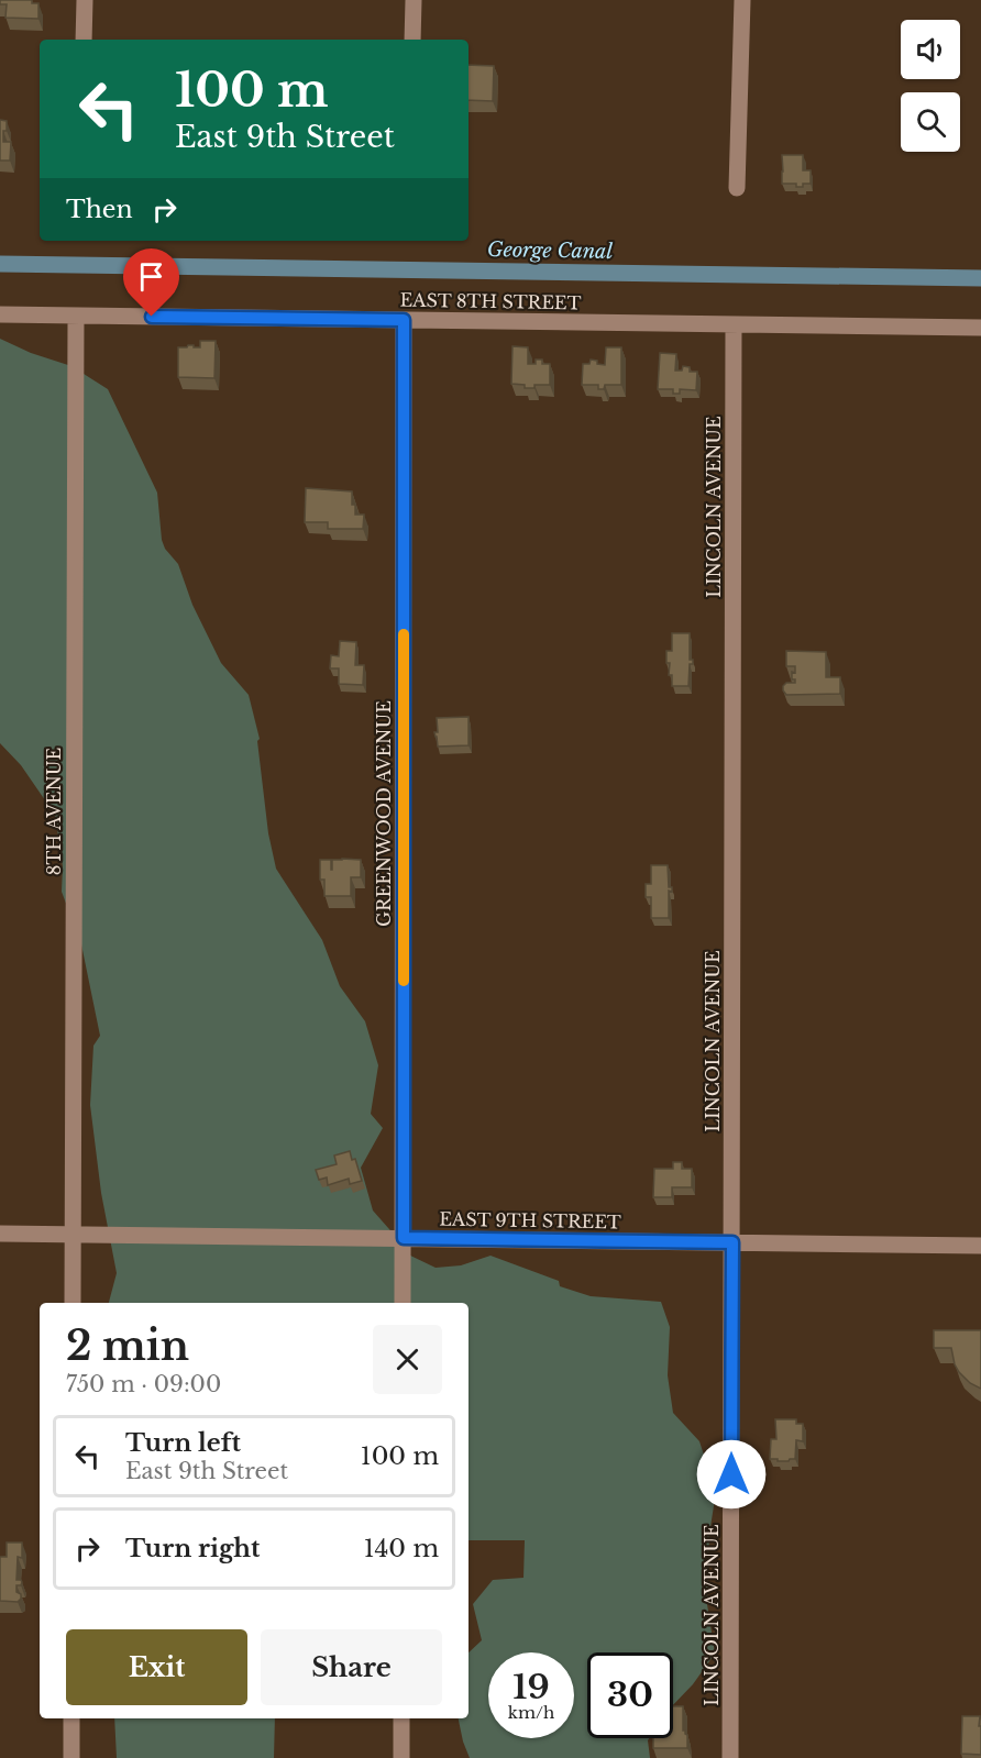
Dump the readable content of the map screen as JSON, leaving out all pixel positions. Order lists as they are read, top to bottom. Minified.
{"streets":{"street":["EAST 8TH STREET","LINCOLN AVENUE","8TH AVENUE","GREENWOOD AVENUE","EAST 9TH STREET"]},"crossings":[["EAST 8TH STREET","LINCOLN AVENUE"],["EAST 8TH STREET","8TH AVENUE"],["EAST 8TH STREET","GREENWOOD AVENUE"],["LINCOLN AVENUE","EAST 9TH STREET"],["8TH AVENUE","EAST 9TH STREET"],["GREENWOOD AVENUE","EAST 9TH STREET"]],"water":["George Canal"],"page":{"turn":["100 m","East 9th Street"],"then":"Then","heading":["2 min","750 m · 09:00"],"list":[{"name":"Turn left","note":"East 9th Street","value":"100 m"},{"name":"Turn right","value":"140 m"}],"buttons":["Exit","Share"],"speed":"19 km/h","limit":"30"}}
